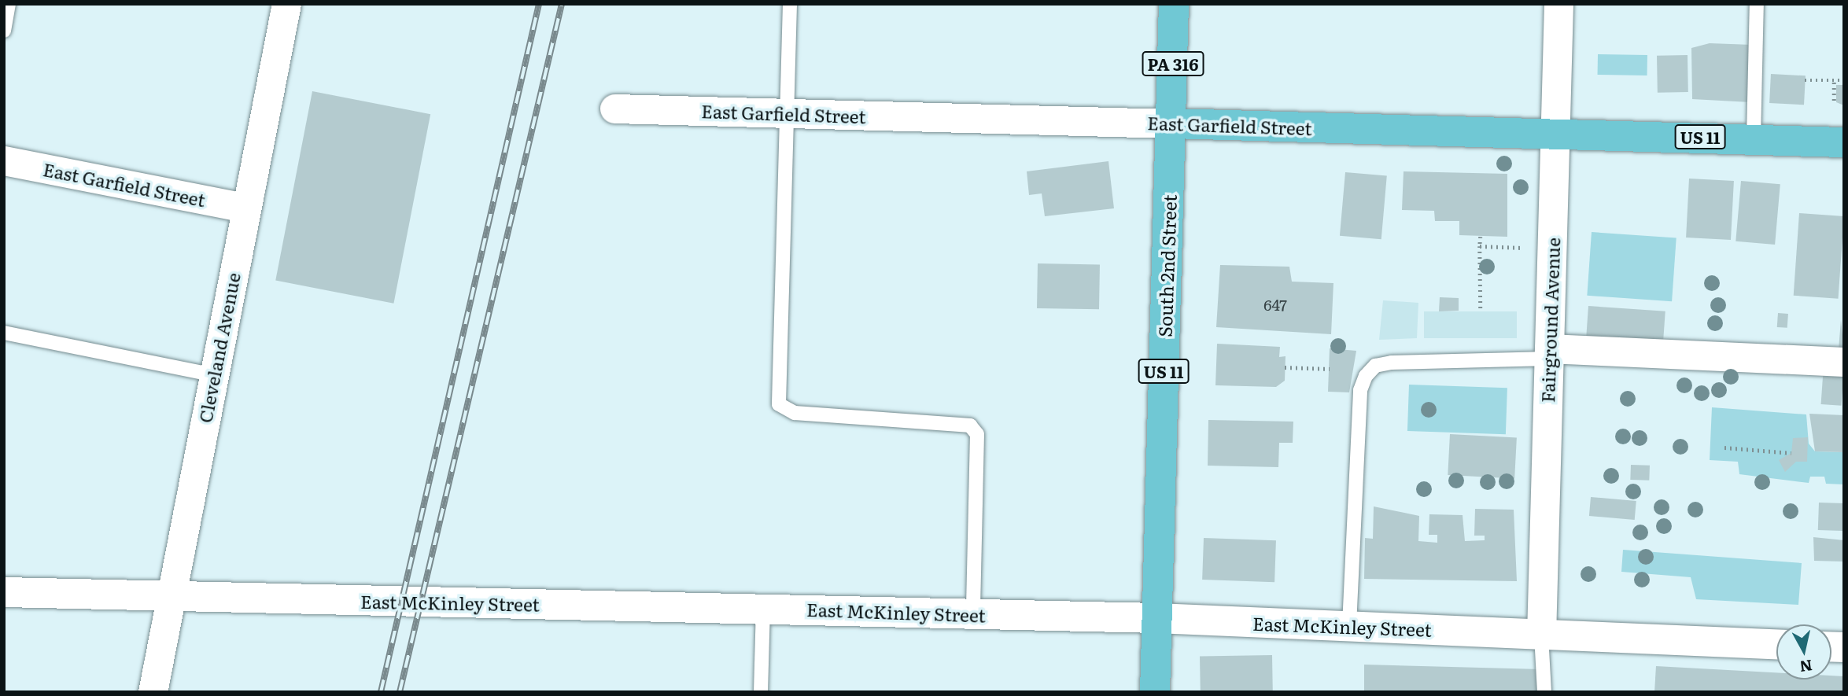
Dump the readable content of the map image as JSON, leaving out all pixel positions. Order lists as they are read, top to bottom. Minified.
{"streets":{"main road":["PA 316","East Garfield Street","US 11","South 2nd Street"],"street":["Fairground Avenue","Cleveland Avenue","East McKinley Street"]},"crossings":[["East Garfield Street","South 2nd Street"],["East Garfield Street","Fairground Avenue"],["East Garfield Street","Cleveland Avenue"],["South 2nd Street","East McKinley Street"],["Fairground Avenue","East McKinley Street"],["Cleveland Avenue","East McKinley Street"]],"house_numbers":["647"],"north":"bottom"}
